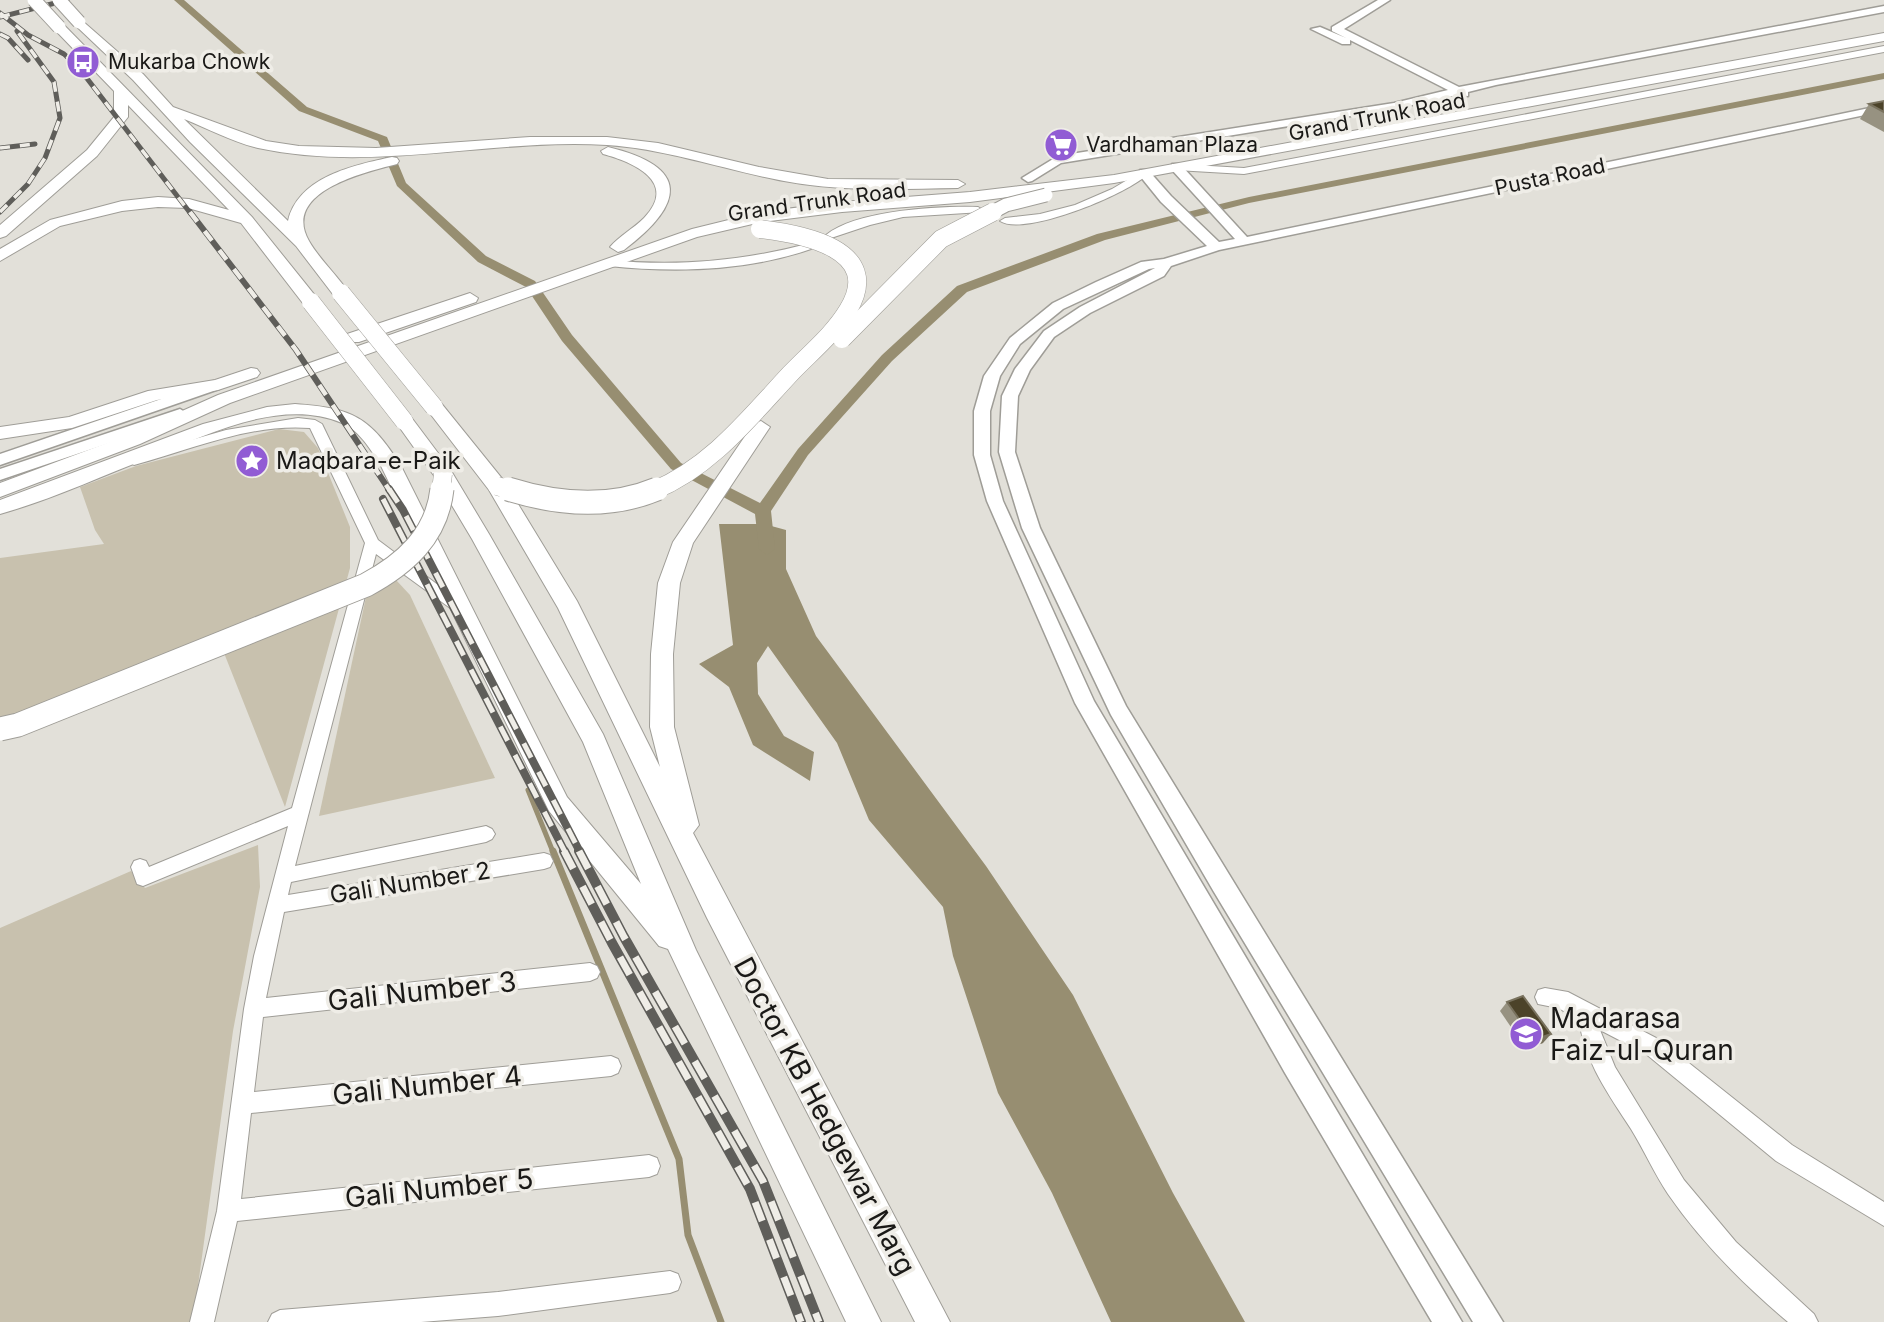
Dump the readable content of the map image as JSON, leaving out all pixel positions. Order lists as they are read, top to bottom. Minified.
{"streets":{"highway":["Grand Trunk Road","Doctor KB Hedgewar Marg"],"main road":["Pusta Road"],"street":["Gali Number 2","Gali Number 3","Gali Number 4","Gali Number 5"]},"places":{"bus stop":["Mukarba Chowk"],"supermarket":["Vardhaman Plaza"],"place":["Maqbara-e-Paik"],"school or university":["Madarasa Faiz-ul-Quran"]}}
